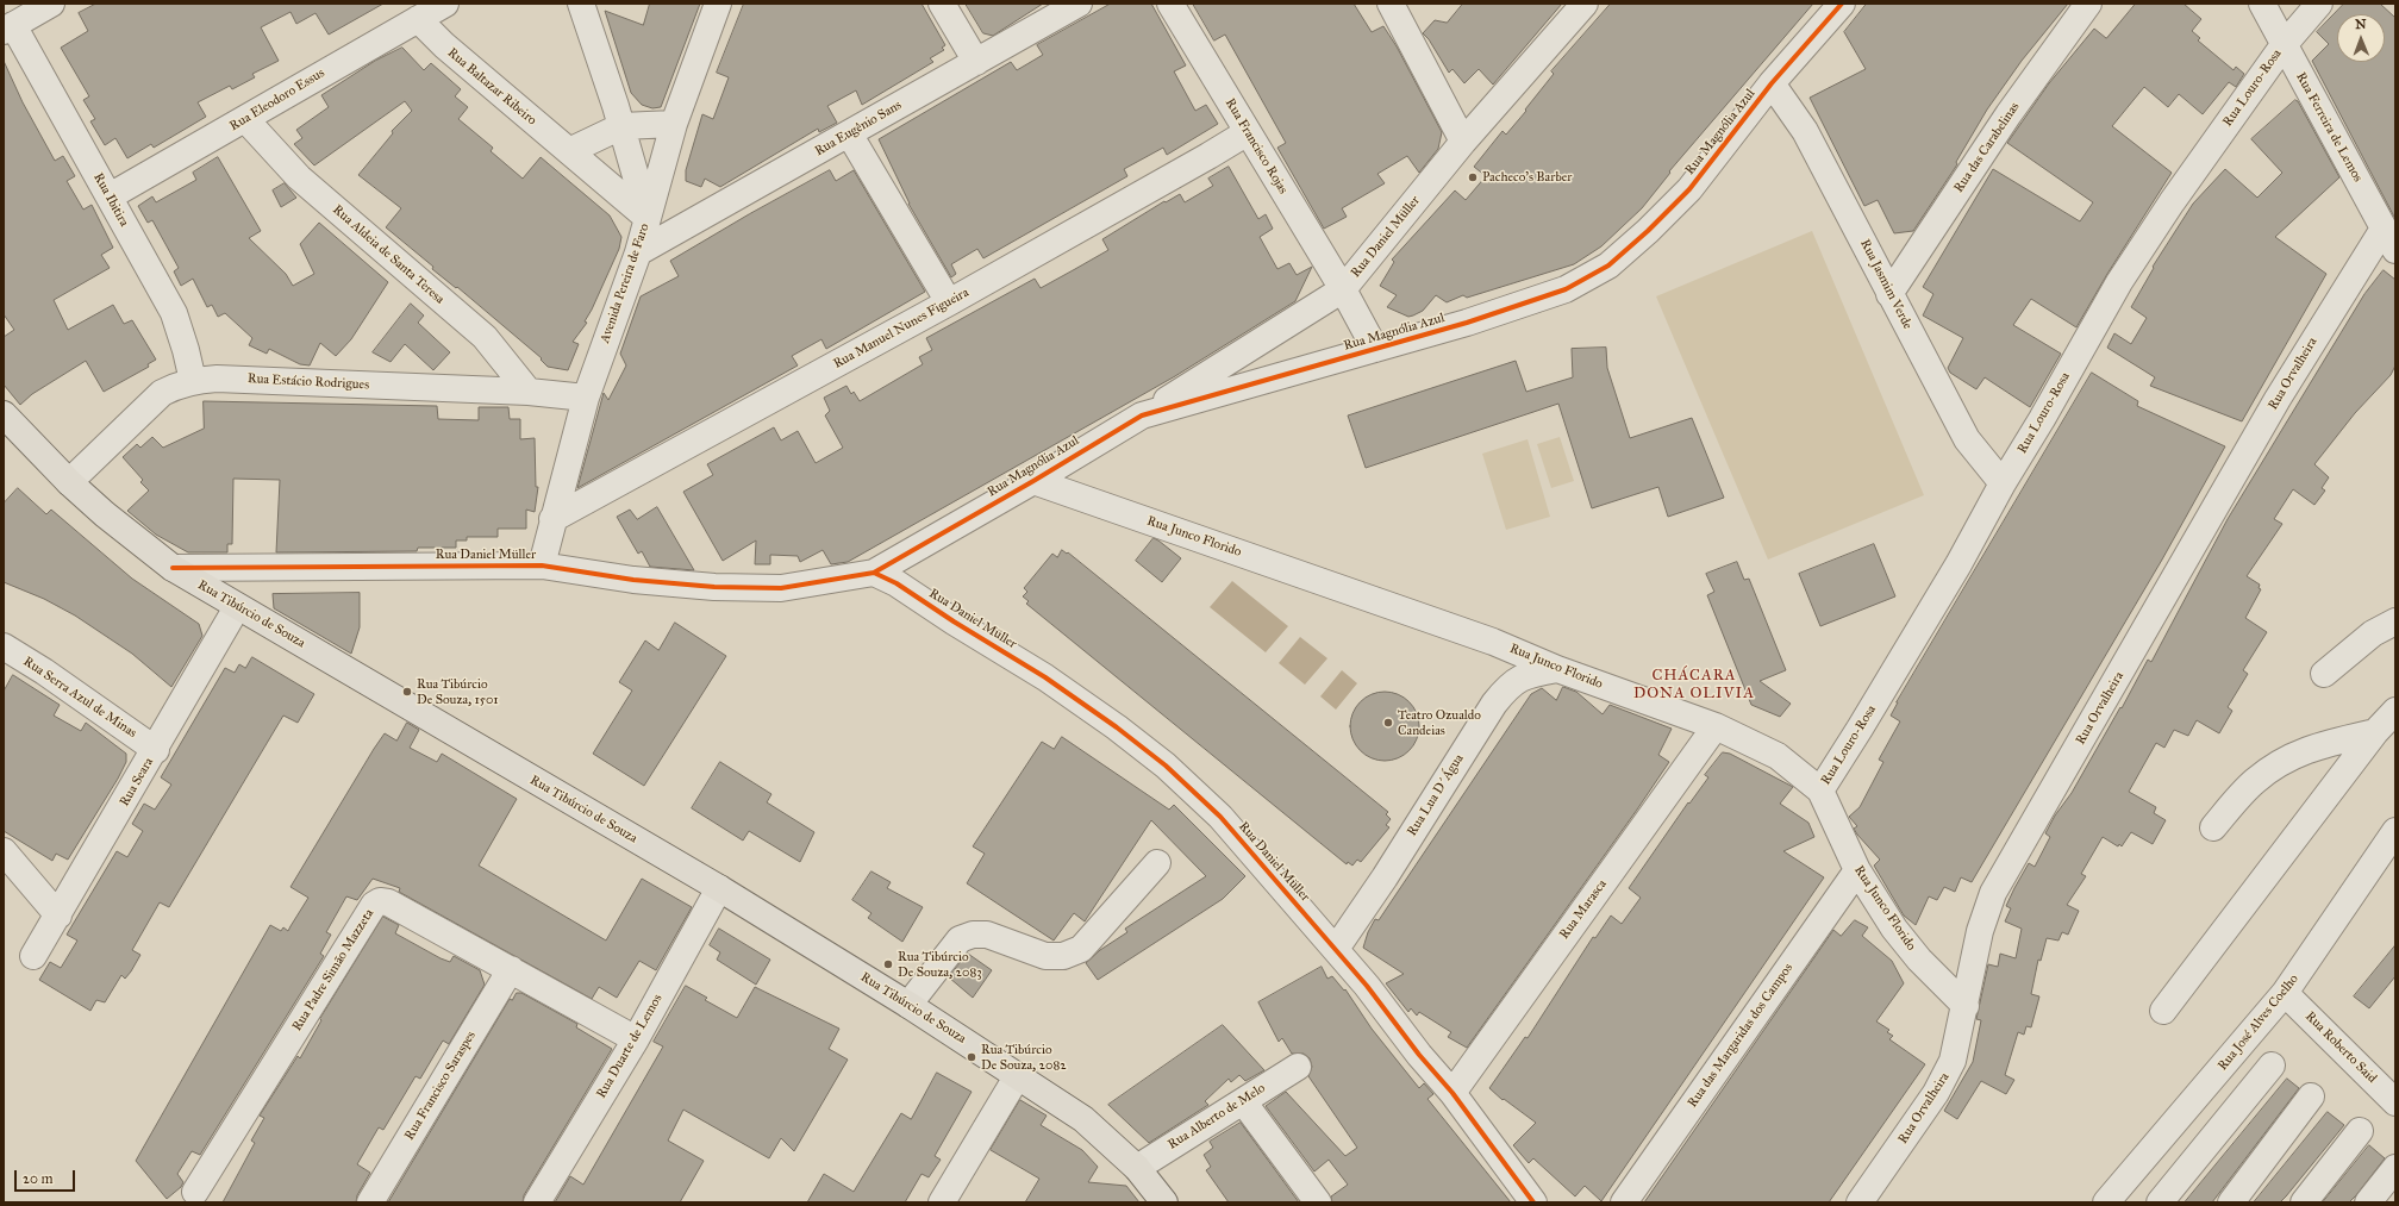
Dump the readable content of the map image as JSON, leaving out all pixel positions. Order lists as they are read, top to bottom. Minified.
{"streets":{"main road":["Rua Tibúrcio de Souza"],"street":["Rua Baltazar Ribeiro","Rua Louro-Rosa","Rua Eleodoro Essus","Rua Ferreira de Lemos","Rua Eugênio Sans","Rua Magnólia Azul","Rua Francisco Rojas","Rua das Carabelinas","Rua Ibitira","Rua Daniel Müller","Rua Aldeia de Santa Teresa","Avenida Pereira de Faro","Rua Jasmim Verde","Rua Manuel Nunes Figueira","Rua Orvalheira","Rua Estácio Rodrigues","Rua Junco Florido","Rua Serra Azul de Minas","Rua Seara","Rua Lua D´Água","Rua Marasca","Rua Padre Simão Mazzeta","Rua José Alves Coelho","Rua das Margaridas dos Campos","Rua Duarte de Lemos","Rua Roberto Said","Rua Francisco Saraspes","Rua Alberto de Melo"]},"crossings":[["Rua Baltazar Ribeiro","Rua Eleodoro Essus"],["Rua Baltazar Ribeiro","Avenida Pereira de Faro"],["Rua Louro-Rosa","Rua Ferreira de Lemos"],["Rua Louro-Rosa","Rua Jasmim Verde"],["Rua Louro-Rosa","Rua Junco Florido"],["Rua Eleodoro Essus","Rua Ibitira"],["Rua Eleodoro Essus","Rua Aldeia de Santa Teresa"],["Rua Ferreira de Lemos","Rua Orvalheira"],["Rua Eugênio Sans","Avenida Pereira de Faro"],["Rua Magnólia Azul","Rua Francisco Rojas"],["Rua Magnólia Azul","Rua Daniel Müller"],["Rua Magnólia Azul","Rua Jasmim Verde"],["Rua Magnólia Azul","Rua Junco Florido"],["Rua Francisco Rojas","Rua Daniel Müller"],["Rua Francisco Rojas","Rua Manuel Nunes Figueira"],["Rua das Carabelinas","Rua Jasmim Verde"],["Rua Ibitira","Rua Estácio Rodrigues"],["Rua Daniel Müller","Avenida Pereira de Faro"],["Rua Daniel Müller","Rua Tibúrcio de Souza"],["Rua Daniel Müller","Rua Lua D´Água"],["Rua Daniel Müller","Rua Marasca"],["Rua Aldeia de Santa Teresa","Rua Estácio Rodrigues"],["Avenida Pereira de Faro","Rua Manuel Nunes Figueira"],["Avenida Pereira de Faro","Rua Estácio Rodrigues"],["Rua Orvalheira","Rua Junco Florido"],["Rua Estácio Rodrigues","Rua Tibúrcio de Souza"],["Rua Junco Florido","Rua Lua D´Água"],["Rua Junco Florido","Rua Marasca"],["Rua Junco Florido","Rua das Margaridas dos Campos"],["Rua Tibúrcio de Souza","Rua Seara"],["Rua Tibúrcio de Souza","Rua Duarte de Lemos"],["Rua Tibúrcio de Souza","Rua Alberto de Melo"],["Rua Serra Azul de Minas","Rua Seara"],["Rua Padre Simão Mazzeta","Rua Duarte de Lemos"],["Rua Padre Simão Mazzeta","Rua Francisco Saraspes"],["Rua José Alves Coelho","Rua Roberto Said"]],"districts":["CHÁCARA DONA OLIVIA"],"places":["Pacheco’s Barber","Rua Tibúrcio De Souza, 1501","Teatro Ozualdo Candeias","Rua Tibúrcio De Souza, 2083","Rua Tibúrcio De Souza, 2082"],"scale_bar":"20 m","north":"top"}
